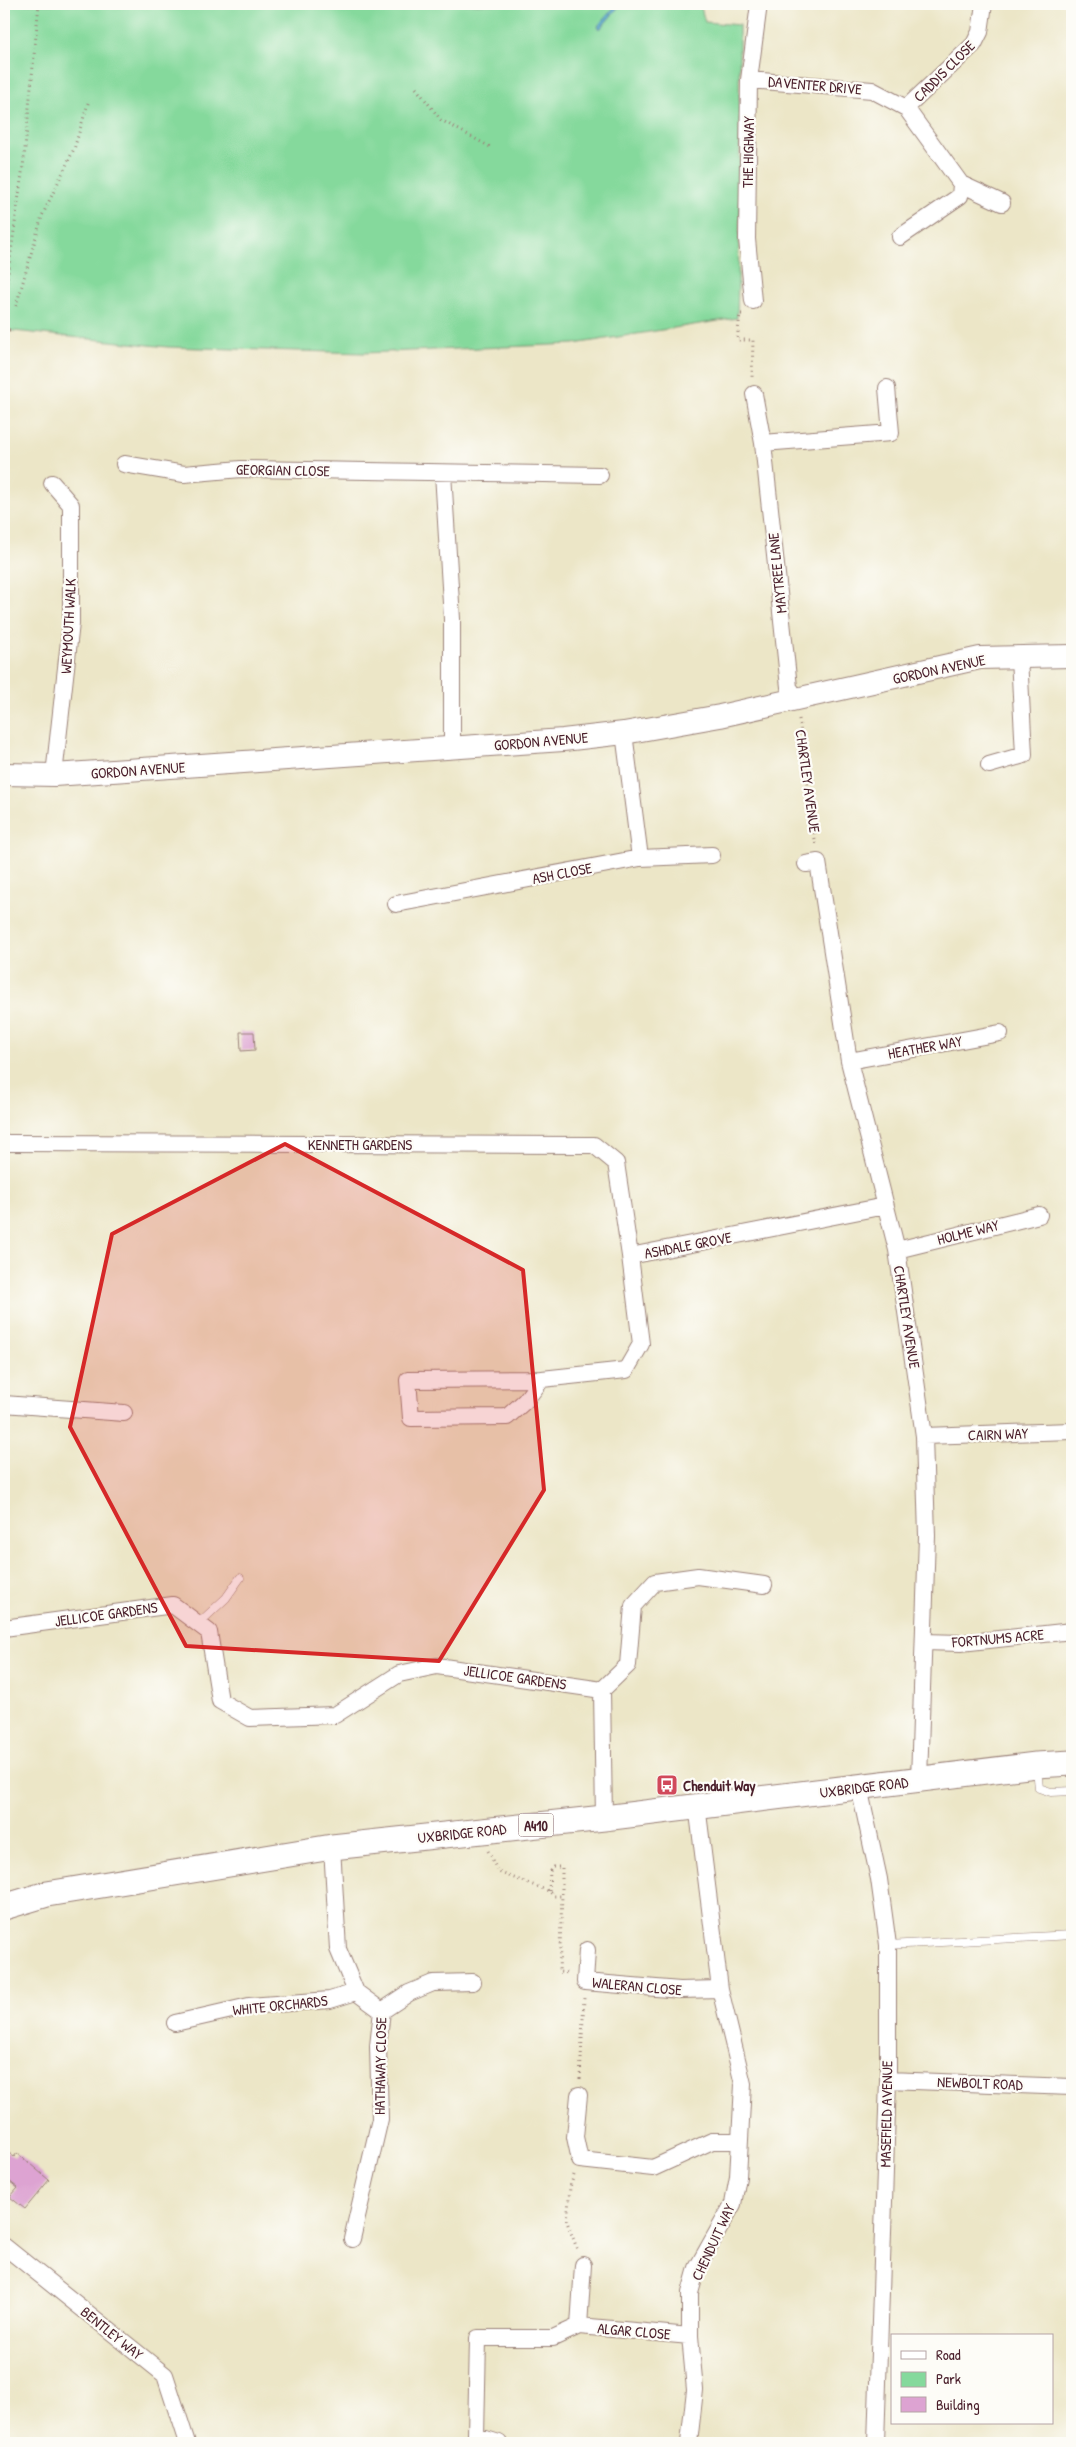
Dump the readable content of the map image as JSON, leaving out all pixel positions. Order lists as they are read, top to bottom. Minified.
{"streets":{"main road":["UXBRIDGE ROAD","A410"],"street":["CADDIS CLOSE","DAVENTER DRIVE","THE HIGHWAY","GEORGIAN CLOSE","MAYTREE LANE","WEYMOUTH WALK","GORDON AVENUE","CHARTLEY AVENUE","ASH CLOSE","HEATHER WAY","KENNETH GARDENS","HOLME WAY","ASHDALE GROVE","CAIRN WAY","JELLICOE GARDENS","FORTNUMS ACRE","WALERAN CLOSE","WHITE ORCHARDS","HATHAWAY CLOSE","NEWBOLT ROAD","MASEFIELD AVENUE","CHENDUIT WAY","ALGAR CLOSE","BENTLEY WAY"]},"crossings":[["CADDIS CLOSE","DAVENTER DRIVE"],["DAVENTER DRIVE","THE HIGHWAY"],["MAYTREE LANE","GORDON AVENUE"],["MAYTREE LANE","CHARTLEY AVENUE"],["WEYMOUTH WALK","GORDON AVENUE"],["GORDON AVENUE","CHARTLEY AVENUE"],["CHARTLEY AVENUE","HEATHER WAY"],["CHARTLEY AVENUE","HOLME WAY"],["CHARTLEY AVENUE","ASHDALE GROVE"],["CHARTLEY AVENUE","CAIRN WAY"],["CHARTLEY AVENUE","FORTNUMS ACRE"],["CHARTLEY AVENUE","UXBRIDGE ROAD"],["KENNETH GARDENS","ASHDALE GROVE"],["UXBRIDGE ROAD","MASEFIELD AVENUE"],["UXBRIDGE ROAD","CHENDUIT WAY"],["WALERAN CLOSE","CHENDUIT WAY"],["WHITE ORCHARDS","HATHAWAY CLOSE"],["NEWBOLT ROAD","MASEFIELD AVENUE"],["CHENDUIT WAY","ALGAR CLOSE"]],"places":{"bus stop":["Chenduit Way"]},"legend":["Road","Park","Building"]}
